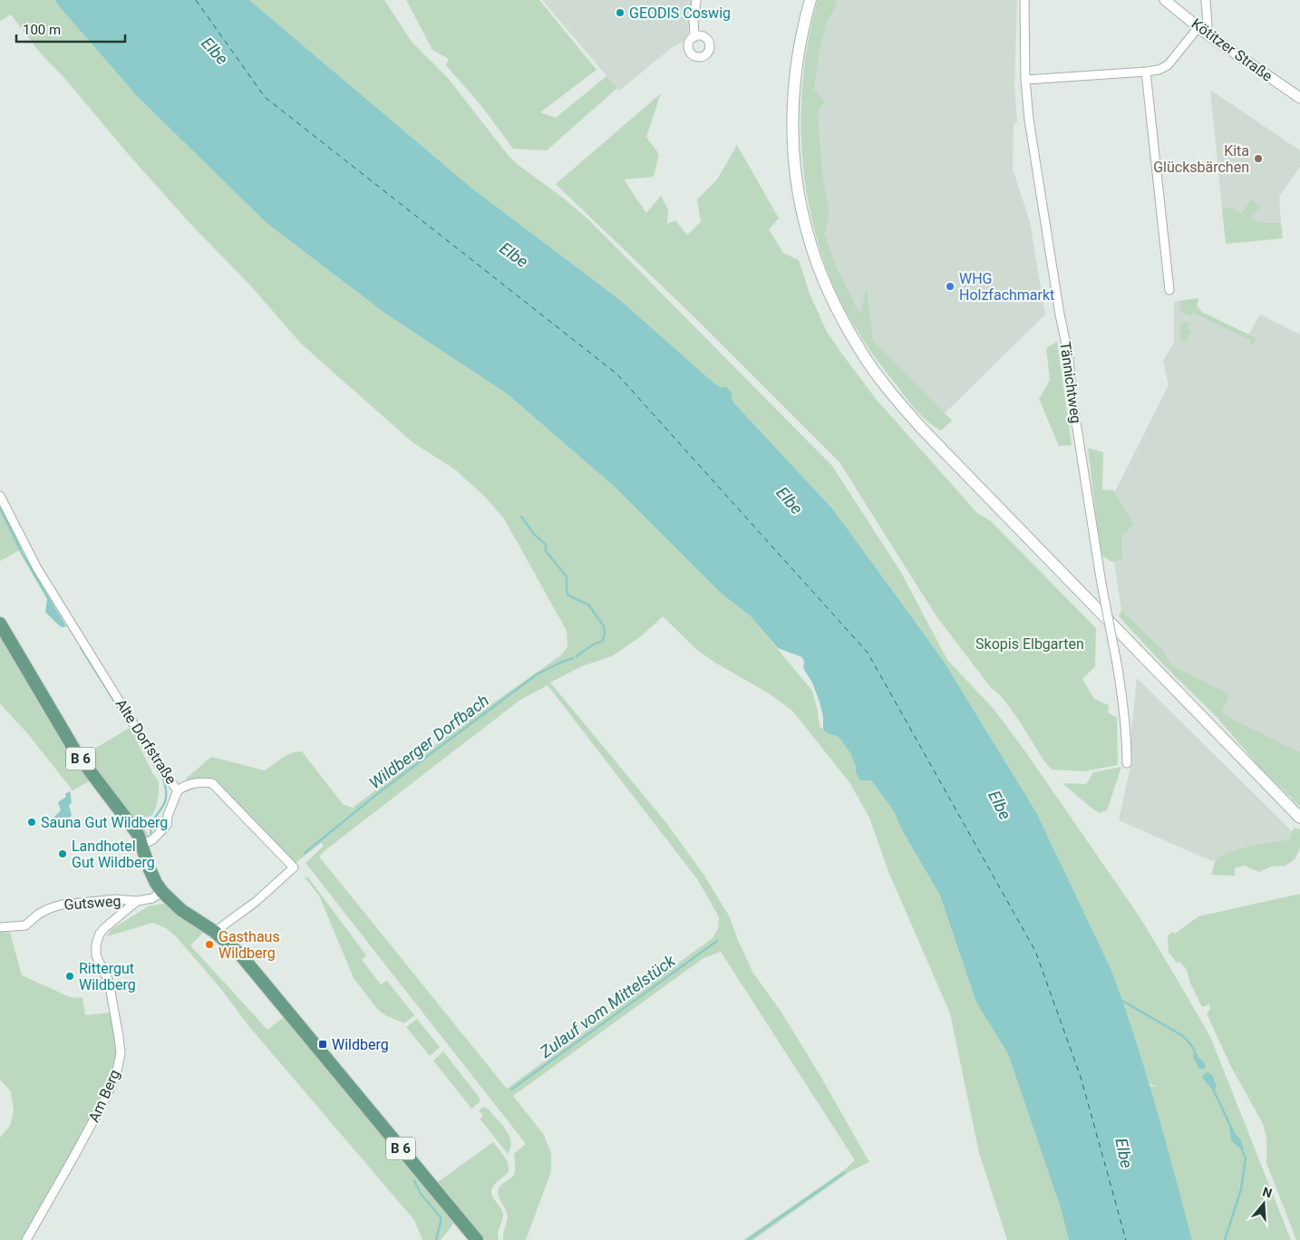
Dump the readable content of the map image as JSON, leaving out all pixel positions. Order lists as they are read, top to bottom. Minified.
{"streets":{"main road":["B 6"],"street":["Kötitzer Straße","Tännichtweg","Alte Dorfstraße","Gutsweg","Am Berg"]},"crossings":[["Alte Dorfstraße","B 6"],["B 6","Gutsweg"],["Gutsweg","Am Berg"]],"water":["Elbe","Wildberger Dorfbach","Zulauf vom Mittelstück"],"parks":["Skopis Elbgarten"],"places":{"other":["GEODIS Coswig","Kita Glücksbärchen","WHG Holzfachmarkt","Sauna Gut Wildberg","Landhotel Gut Wildberg","Gasthaus Wildberg","Rittergut Wildberg"],"transit":["Wildberg"]},"scale_bar":"100 m","north":"top"}
